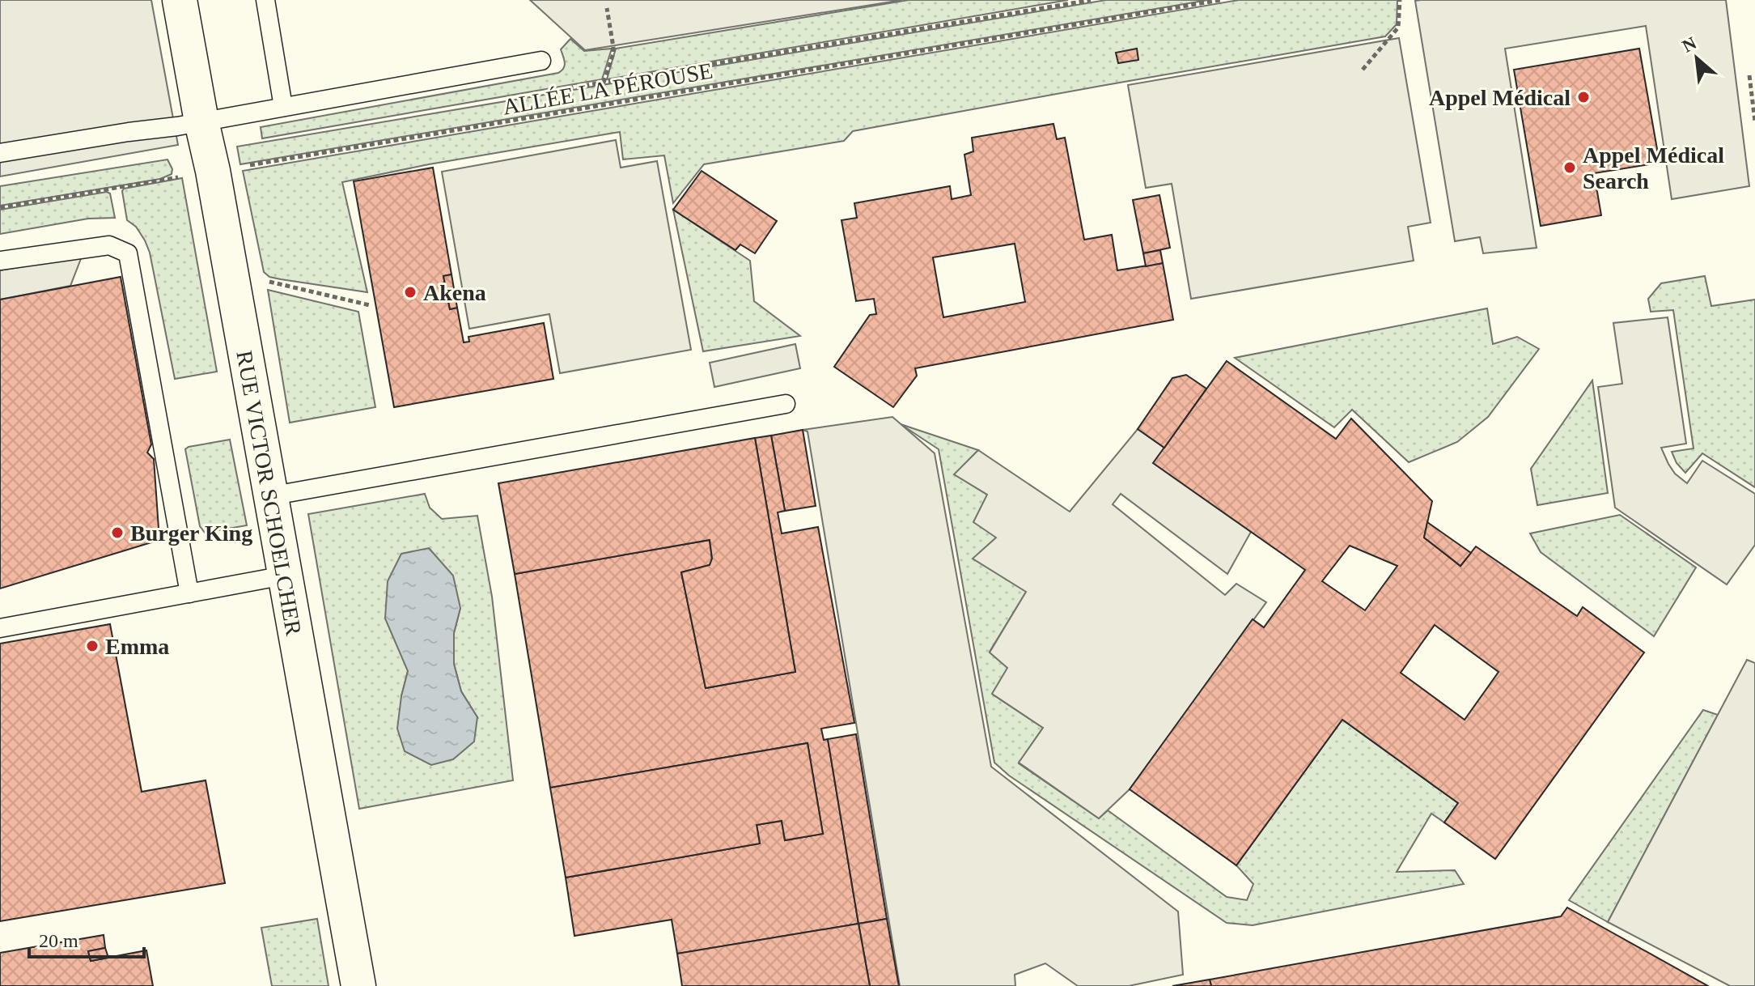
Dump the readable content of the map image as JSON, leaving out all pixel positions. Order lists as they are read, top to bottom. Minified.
{"streets":{"street":["RUE VICTOR SCHOELCHER"],"path":["ALLÉE LA PÉROUSE"]},"crossings":[["ALLÉE LA PÉROUSE","RUE VICTOR SCHOELCHER"]],"places":["Appel Médical","Appel Médical Search","Akena","Burger King","Emma"],"scale_bar":"20 m","north":"top left"}
